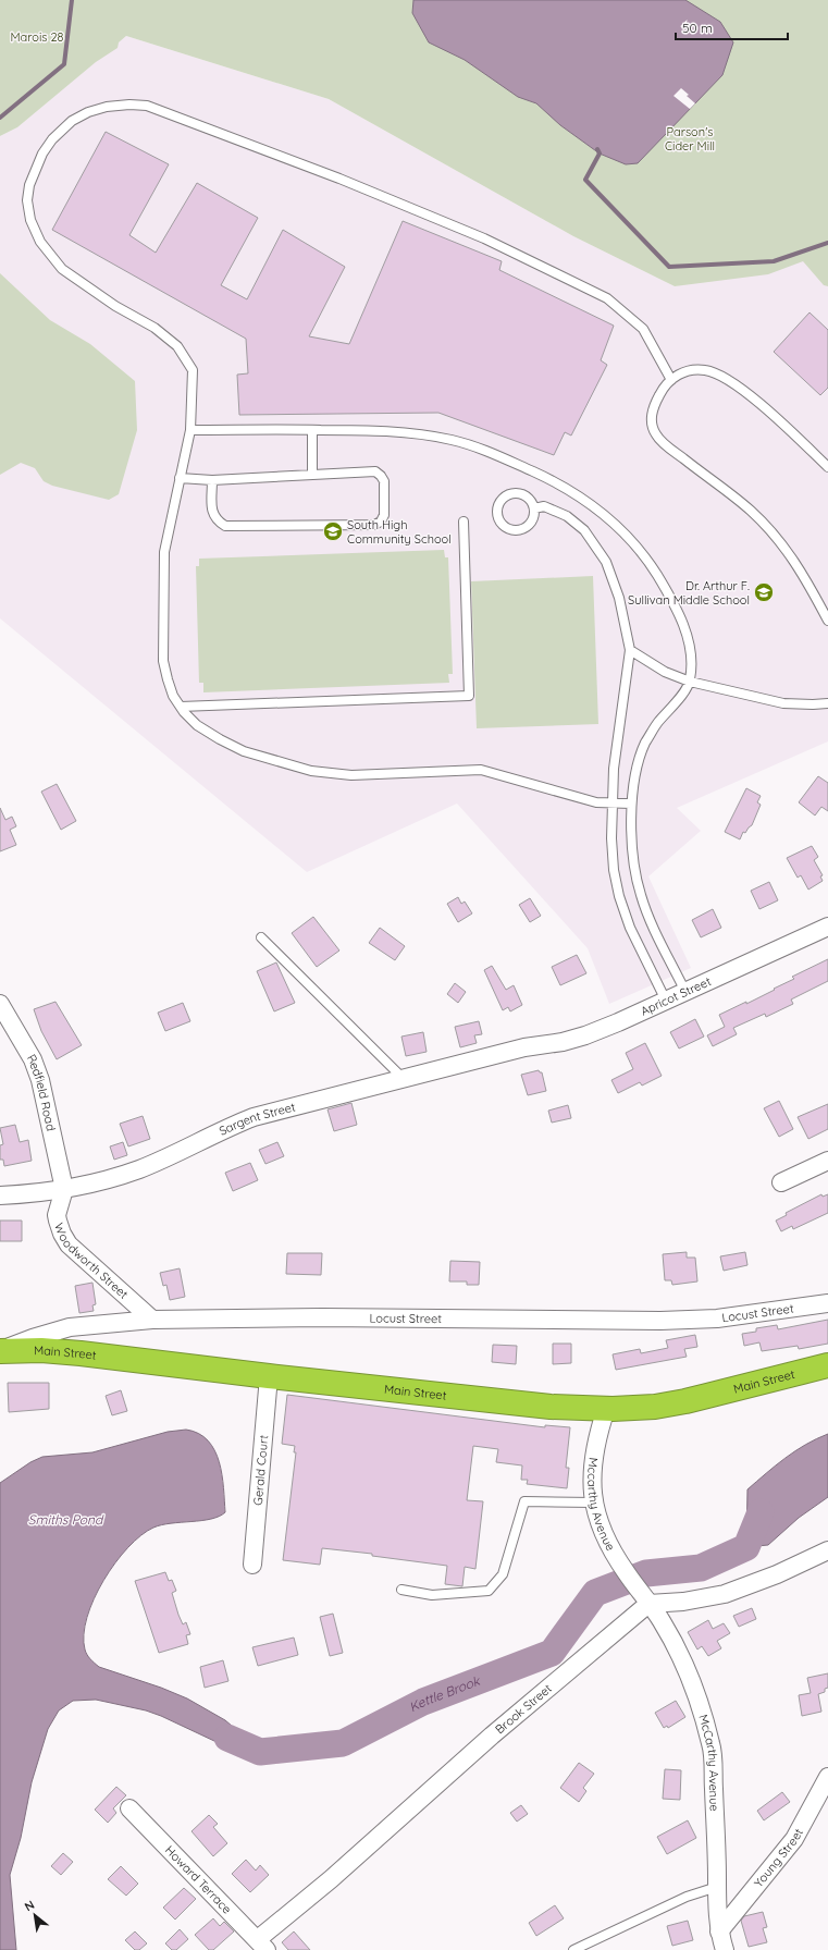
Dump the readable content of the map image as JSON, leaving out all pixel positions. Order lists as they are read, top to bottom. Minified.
{"streets":{"highway":["Main Street"],"street":["Apricot Street","Redfield Road","Sargent Street","Woodworth Street","Locust Street","Gerald Court","Mccarthy Avenue","Brook Street","McCarthy Avenue","Young Street","Howard Terrace"]},"crossings":[["Apricot Street","Sargent Street"],["Redfield Road","Sargent Street"],["Redfield Road","Woodworth Street"],["Sargent Street","Woodworth Street"],["Woodworth Street","Locust Street"],["Locust Street","Main Street"],["Main Street","Gerald Court"],["Main Street","Mccarthy Avenue"],["Mccarthy Avenue","Brook Street"],["Mccarthy Avenue","McCarthy Avenue"],["Brook Street","McCarthy Avenue"],["Brook Street","Howard Terrace"],["McCarthy Avenue","Young Street"]],"water":["Smiths Pond","Kettle Brook"],"parks":["Marois 28","Parson's Cider Mill"],"places":{"school or university":["South High Community School","Dr. Arthur F. Sullivan Middle School"]},"scale_bar":"50 m","north":"top left"}
